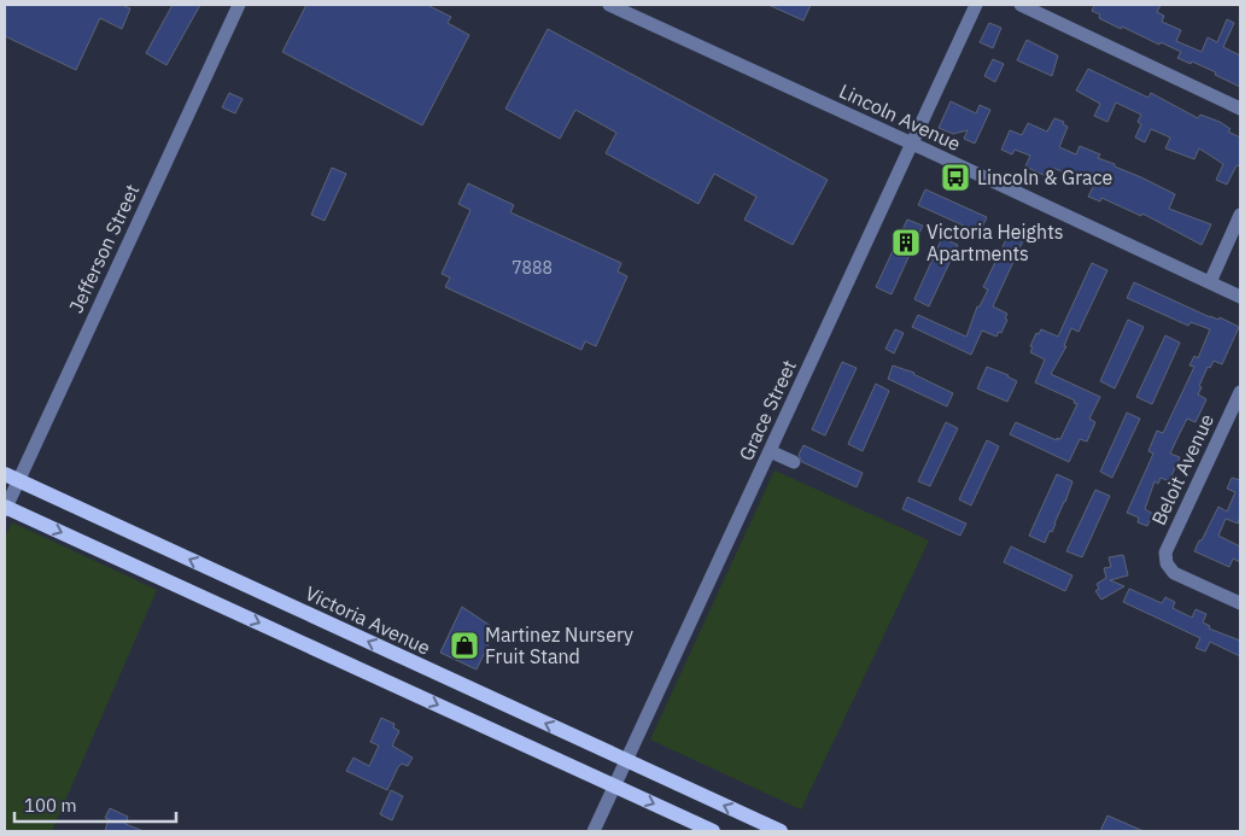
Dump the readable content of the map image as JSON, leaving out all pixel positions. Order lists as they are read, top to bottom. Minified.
{"streets":{"main road":["Victoria Avenue"],"street":["Lincoln Avenue","Jefferson Street","Grace Street","Beloit Avenue"]},"crossings":[["Lincoln Avenue","Grace Street"],["Jefferson Street","Victoria Avenue"],["Grace Street","Victoria Avenue"]],"places":{"bus stop":["Lincoln & Grace"],"building":["Victoria Heights Apartments"],"shop":["Martinez Nursery Fruit Stand"]},"house_numbers":["7888"],"scale_bar":"100 m"}
